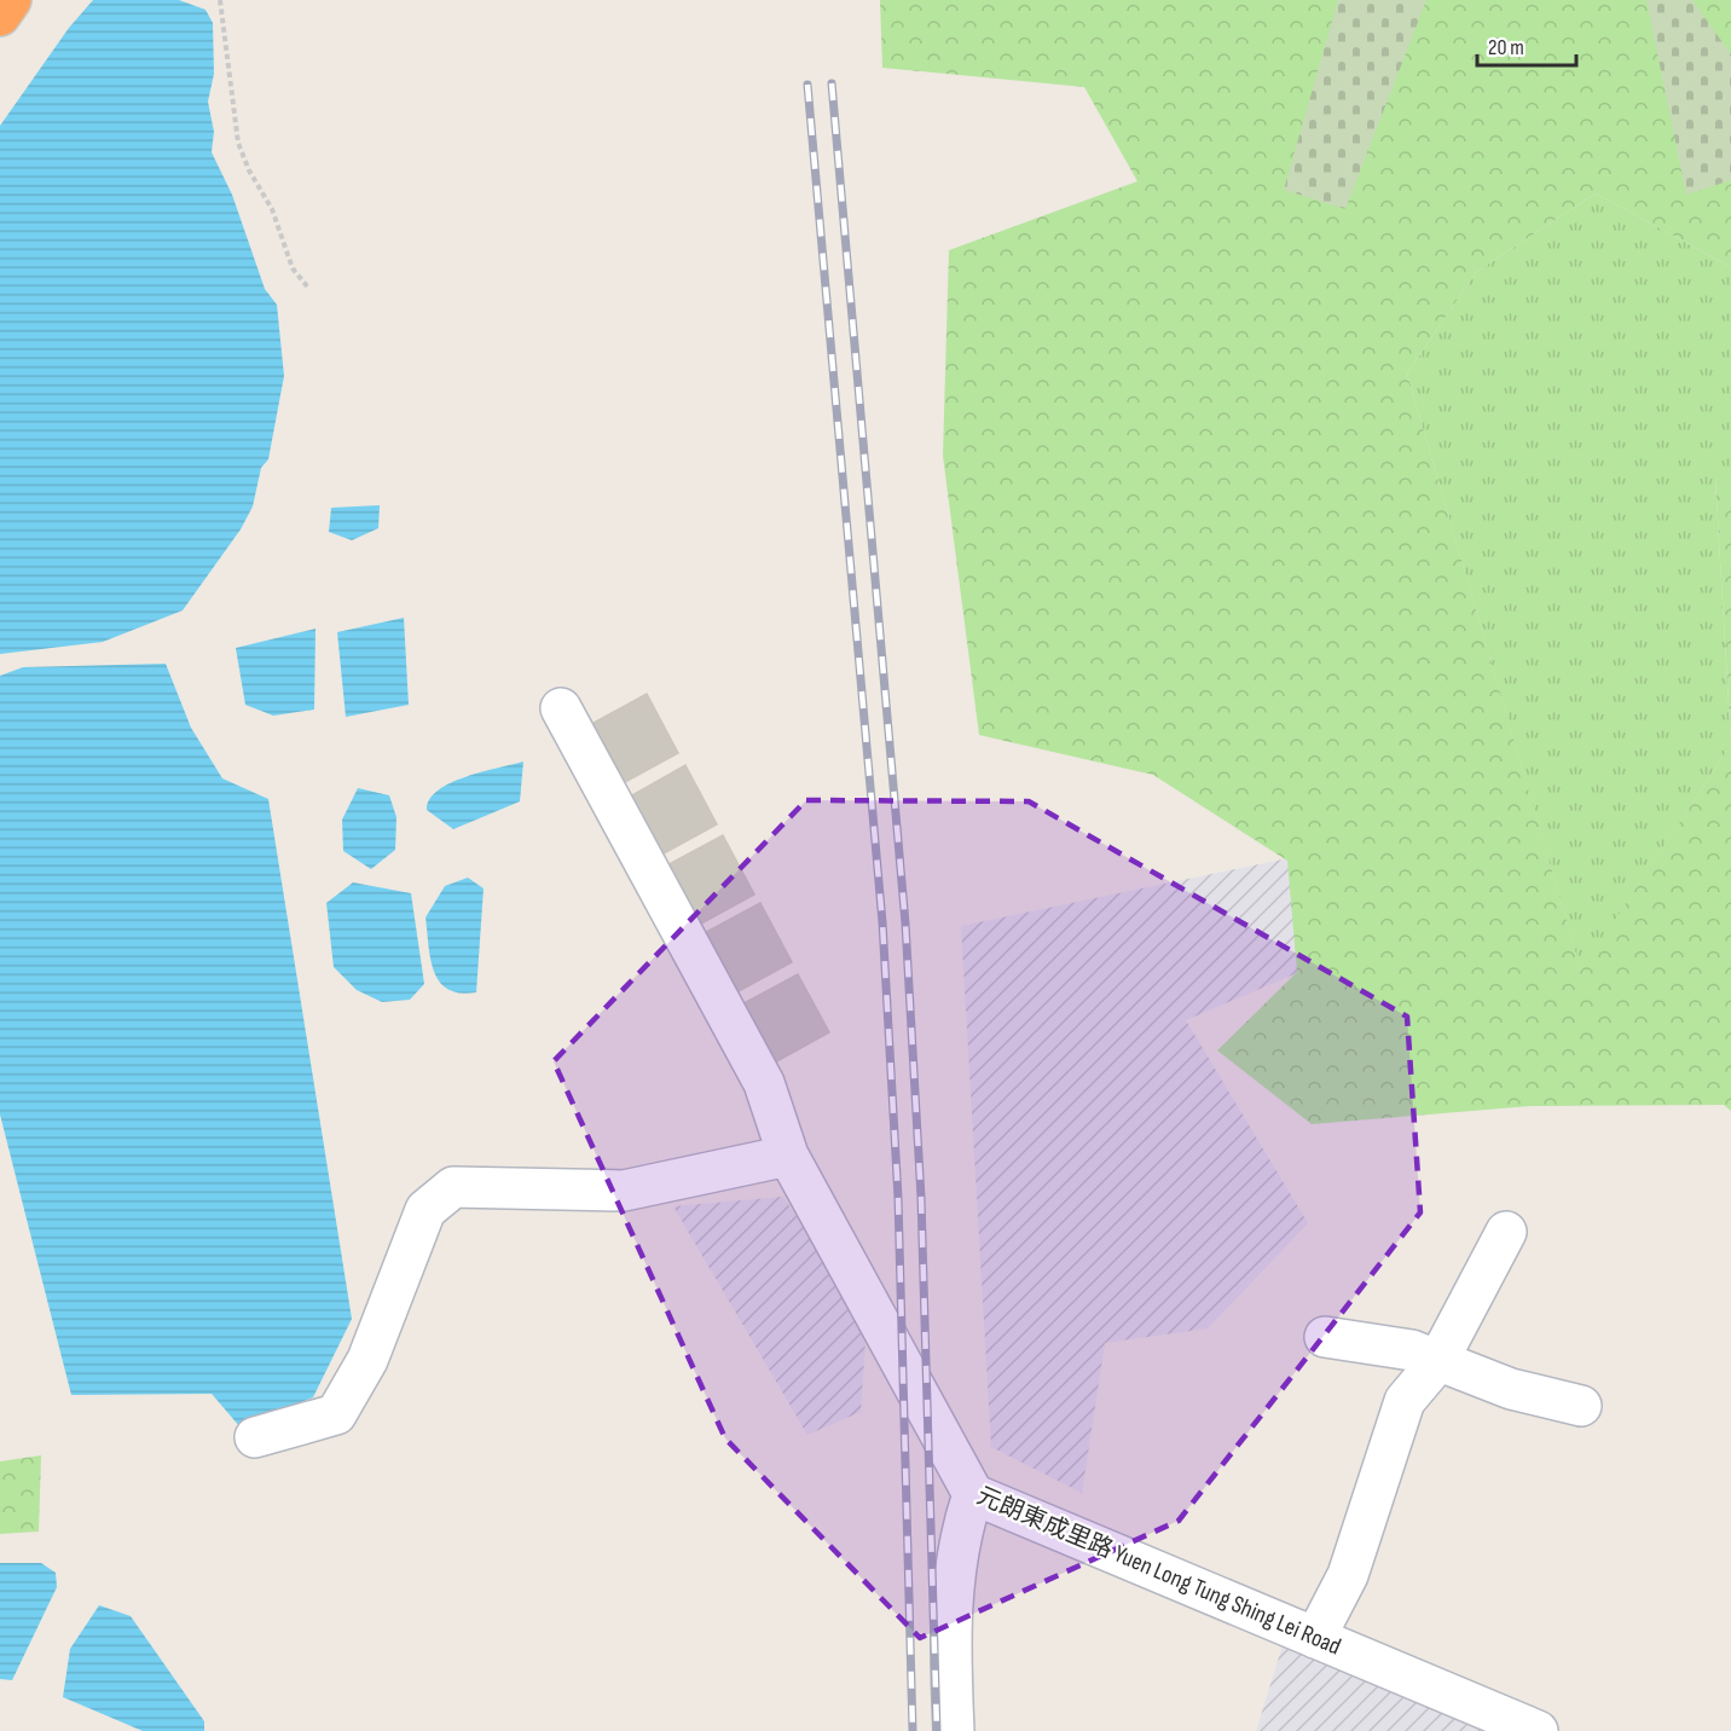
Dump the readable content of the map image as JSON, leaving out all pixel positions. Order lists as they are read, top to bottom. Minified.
{"streets":{"street":["元朗東成里路 Yuen Long Tung Shing Lei Road"]},"scale_bar":"20 m"}
